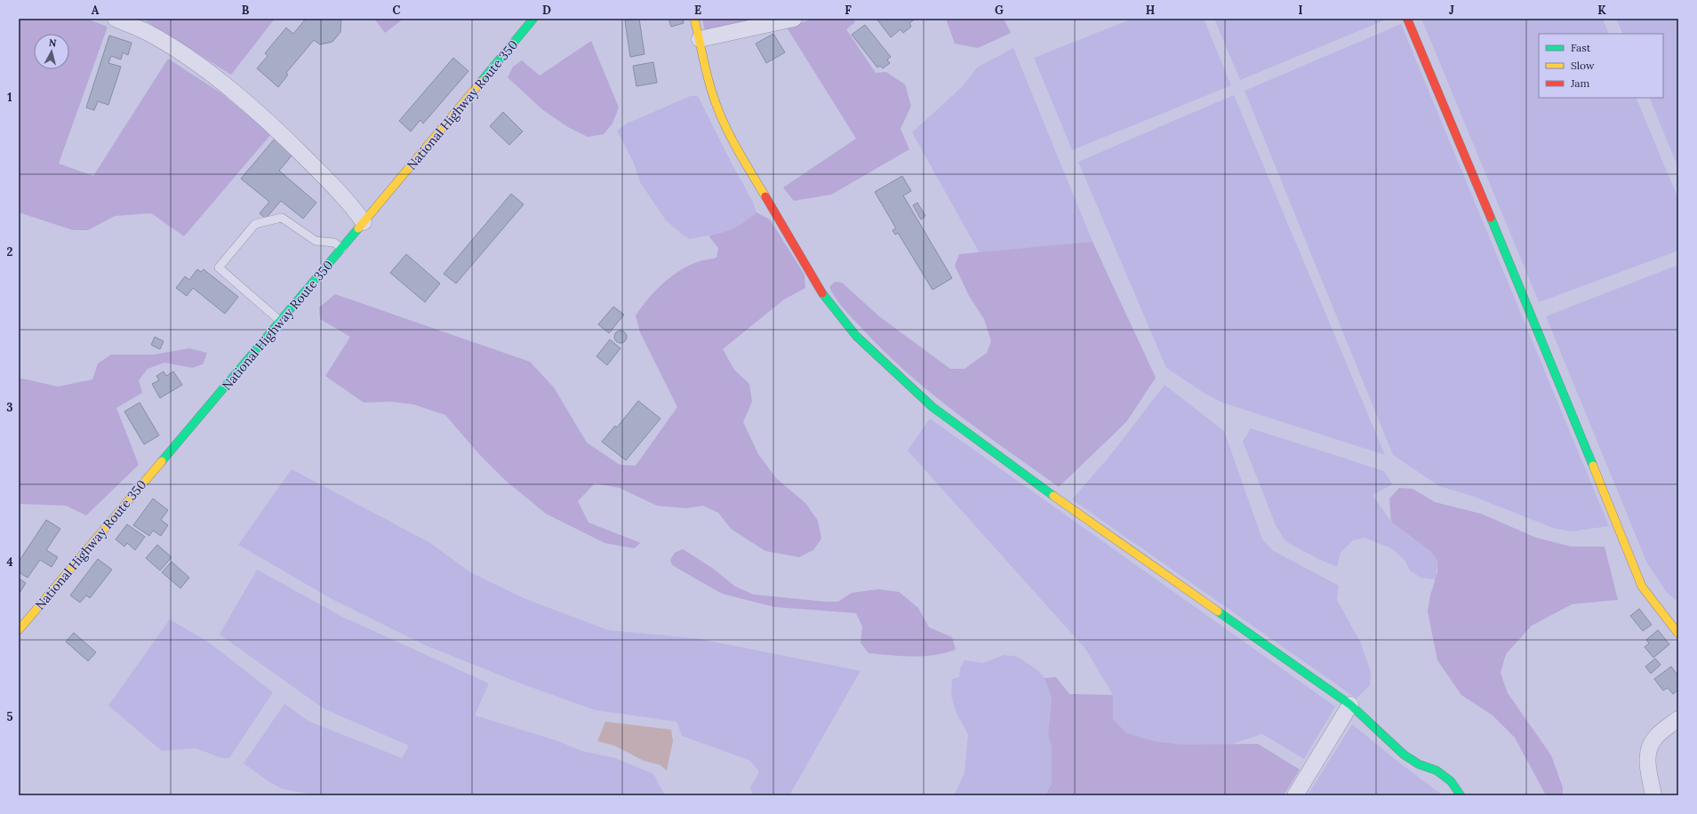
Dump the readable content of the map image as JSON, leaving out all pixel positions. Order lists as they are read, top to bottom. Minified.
{"streets":{"main road":["National Highway Route 350"]},"legend":["Fast","Slow","Jam"],"north":"top","grid":{"columns":["A","B","C","D","E","F","G","H","I","J","K"],"rows":["1","2","3","4","5"]}}
